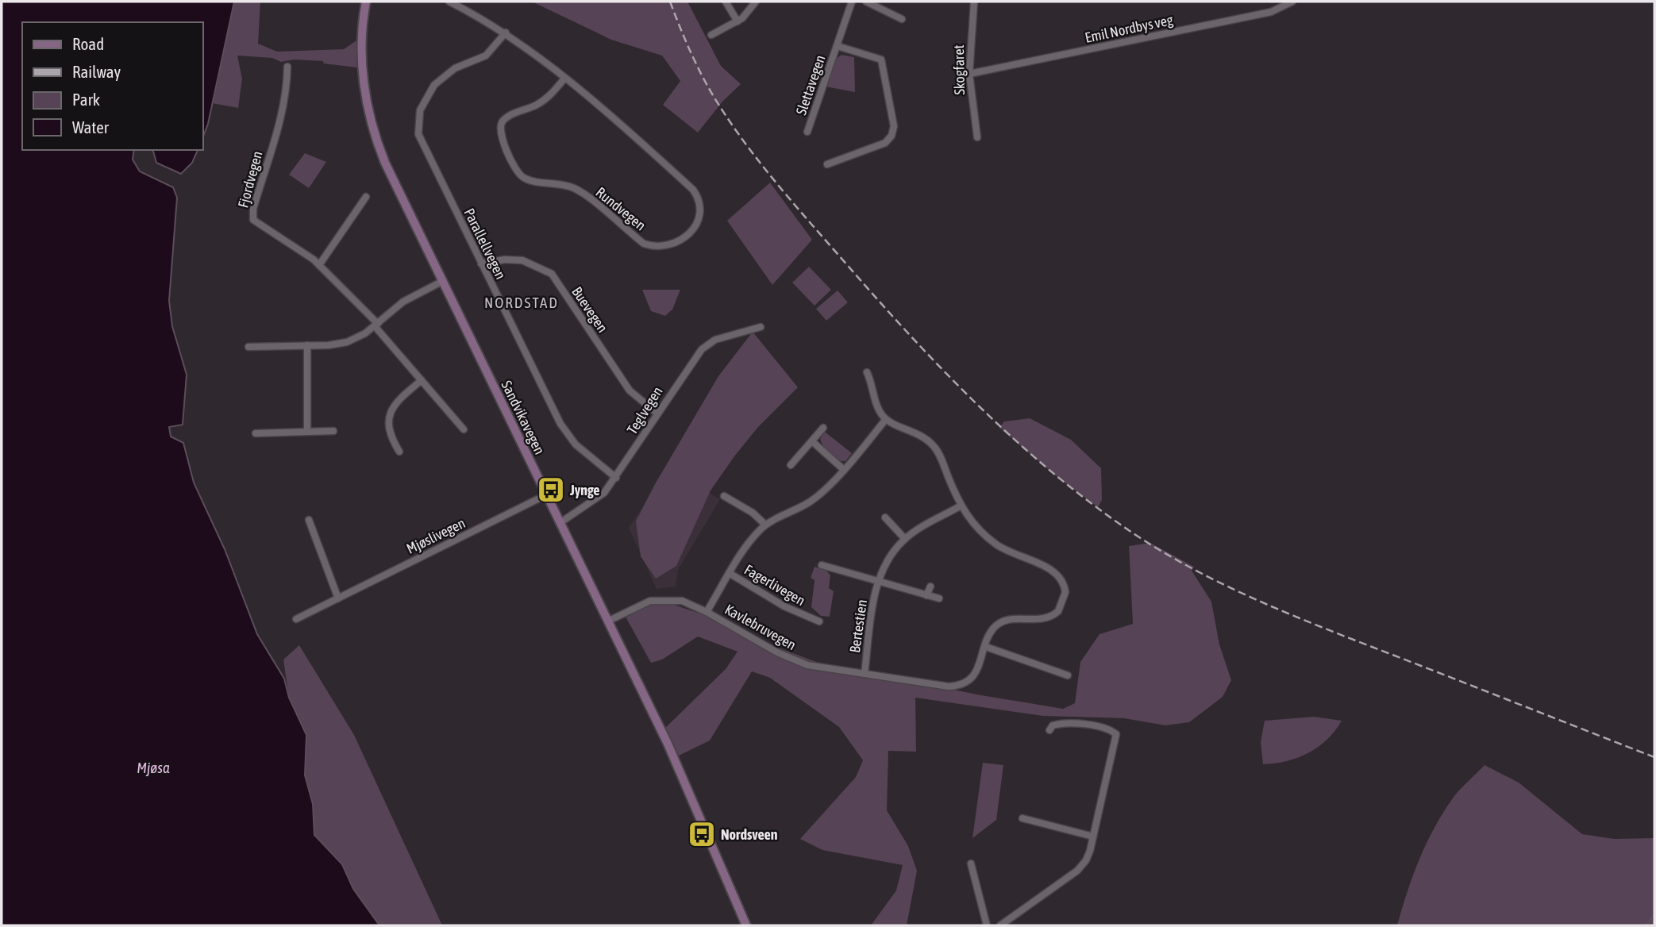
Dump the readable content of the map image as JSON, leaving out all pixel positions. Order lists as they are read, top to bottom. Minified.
{"streets":{"main road":["Sandvikavegen"],"street":["Emil Nordbys veg","Skogfaret","Slettavegen","Fjordvegen","Rundvegen","Parallellvegen","Buevegen","Teglvegen","Mjøslivegen","Fagerlivegen","Bertestien","Kavlebruvegen"]},"crossings":[["Emil Nordbys veg","Skogfaret"],["Rundvegen","Parallellvegen"],["Parallellvegen","Buevegen"],["Parallellvegen","Teglvegen"],["Buevegen","Teglvegen"],["Teglvegen","Sandvikavegen"],["Sandvikavegen","Mjøslivegen"],["Sandvikavegen","Kavlebruvegen"],["Fagerlivegen","Kavlebruvegen"],["Bertestien","Kavlebruvegen"]],"districts":["NORDSTAD"],"water":["Mjøsa"],"places":{"bus stop":["Jynge","Nordsveen"]},"legend":["Road","Railway","Park","Water"]}
